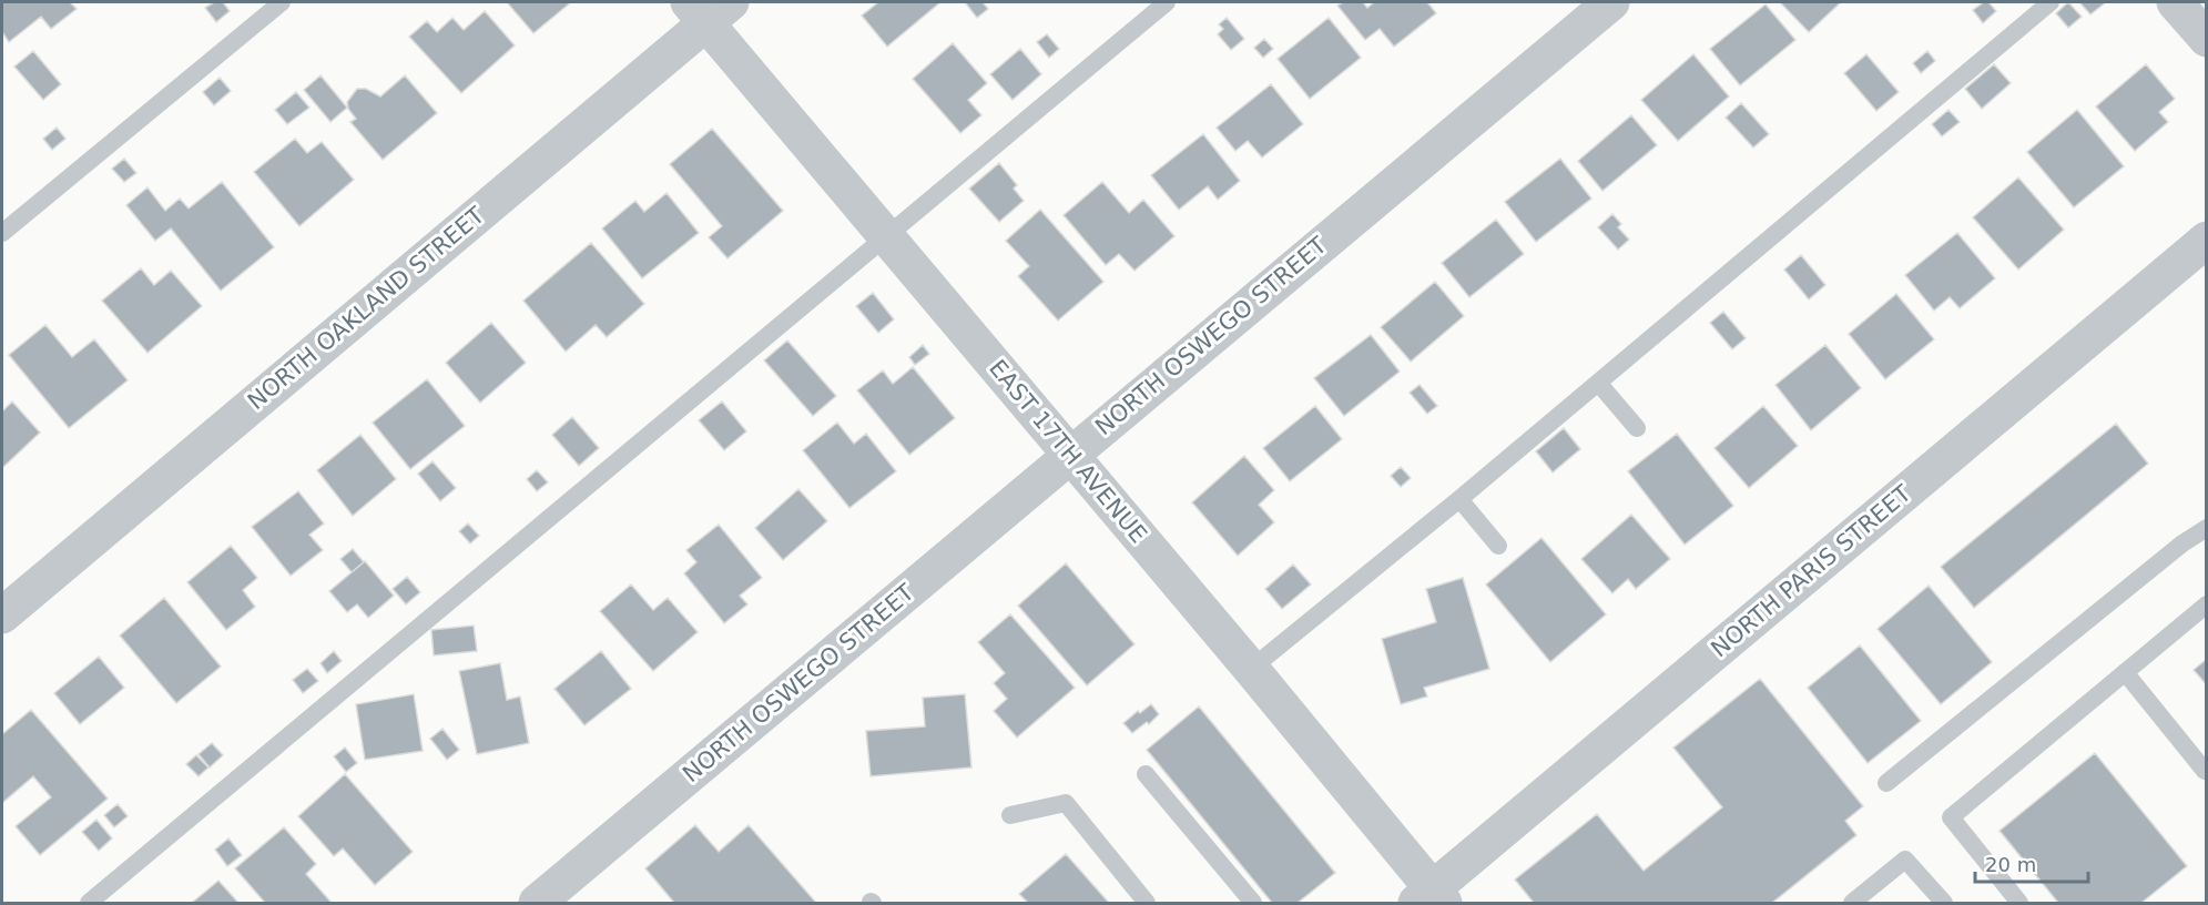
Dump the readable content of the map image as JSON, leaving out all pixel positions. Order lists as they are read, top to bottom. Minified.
{"streets":{"street":["NORTH OAKLAND STREET","NORTH OSWEGO STREET","EAST 17TH AVENUE","NORTH PARIS STREET"]},"crossings":[["NORTH OAKLAND STREET","EAST 17TH AVENUE"],["NORTH OSWEGO STREET","EAST 17TH AVENUE"],["EAST 17TH AVENUE","NORTH PARIS STREET"]],"scale_bar":"20 m"}
